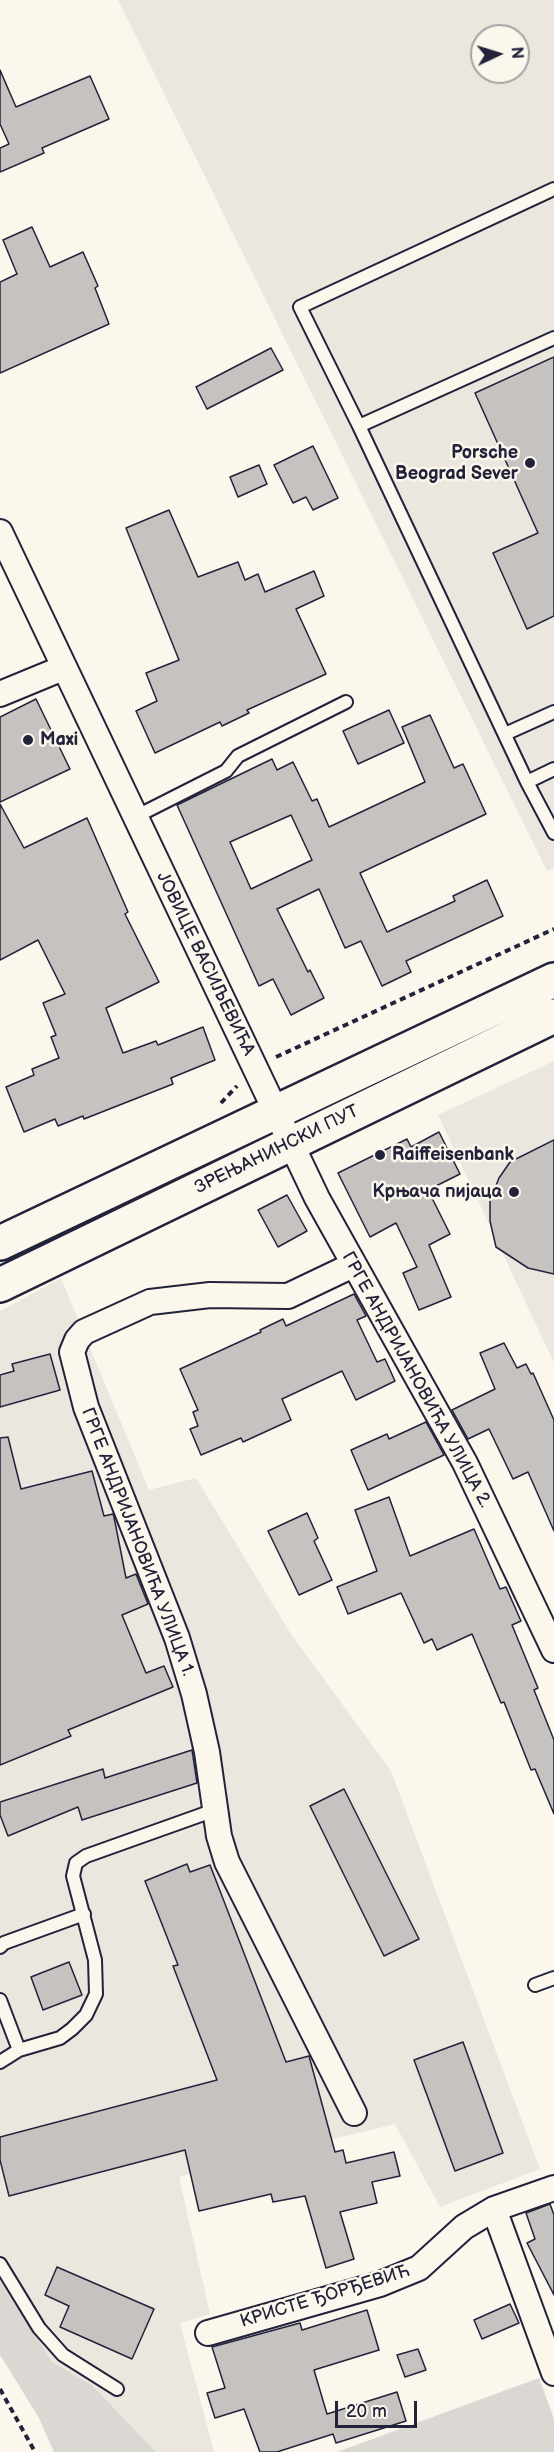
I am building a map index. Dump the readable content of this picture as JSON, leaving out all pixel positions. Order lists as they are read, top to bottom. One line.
{"streets":{"main road":["ЗРЕЊАНИНСКИ ПУТ"],"street":["ЈОВИЦЕ ВАСИЉЕВИЋА","ГРГЕ АНДРИЈАНОВИЋА УЛИЦА 2.","ГРГЕ АНДРИЈАНОВИЋА УЛИЦА 1.","КРИСТЕ ЂОРЂЕВИЋ"]},"crossings":[["ЈОВИЦЕ ВАСИЉЕВИЋА","ЗРЕЊАНИНСКИ ПУТ"],["ЈОВИЦЕ ВАСИЉЕВИЋА","ГРГЕ АНДРИЈАНОВИЋА УЛИЦА 2."],["ЗРЕЊАНИНСКИ ПУТ","ГРГЕ АНДРИЈАНОВИЋА УЛИЦА 2."],["ГРГЕ АНДРИЈАНОВИЋА УЛИЦА 2.","ГРГЕ АНДРИЈАНОВИЋА УЛИЦА 1."]],"places":["Porsche Beograd Sever","Maxi","Raiffeisenbank","Крњача пијаца"],"scale_bar":"20 m","north":"right"}
